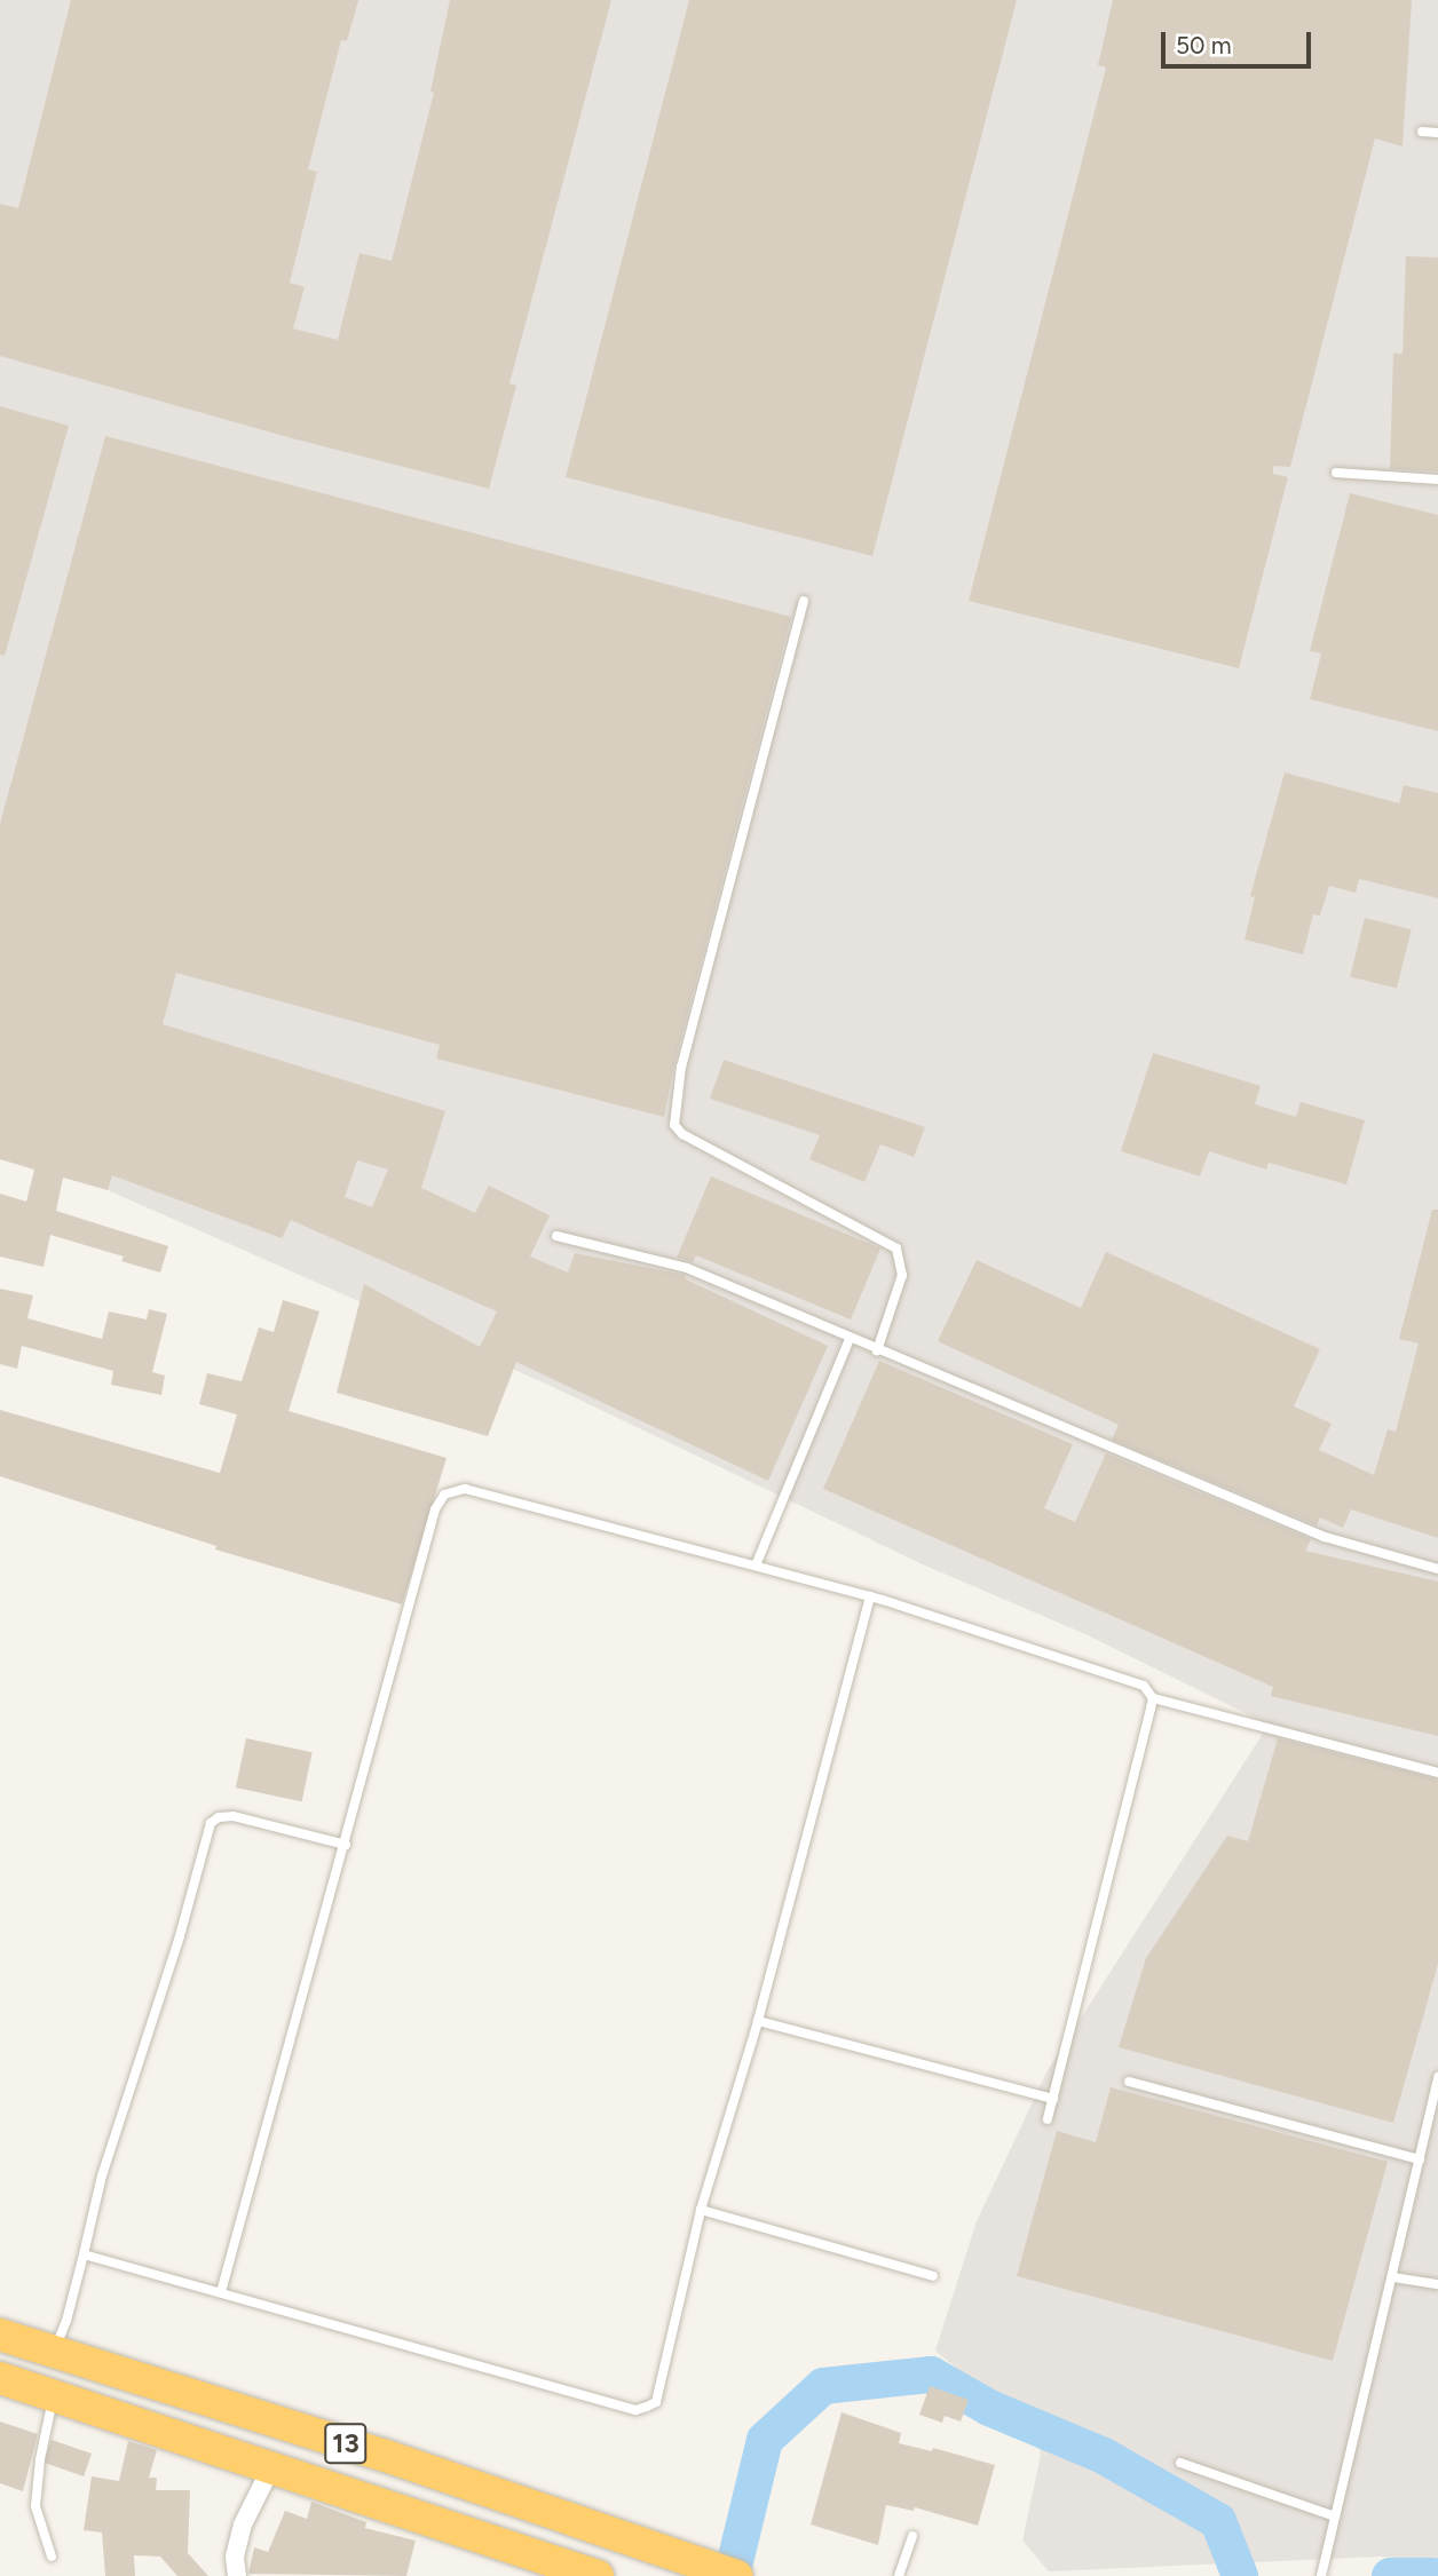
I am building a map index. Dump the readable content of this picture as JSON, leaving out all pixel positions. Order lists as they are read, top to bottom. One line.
{"streets":{"highway":["13"]},"scale_bar":"50 m"}
